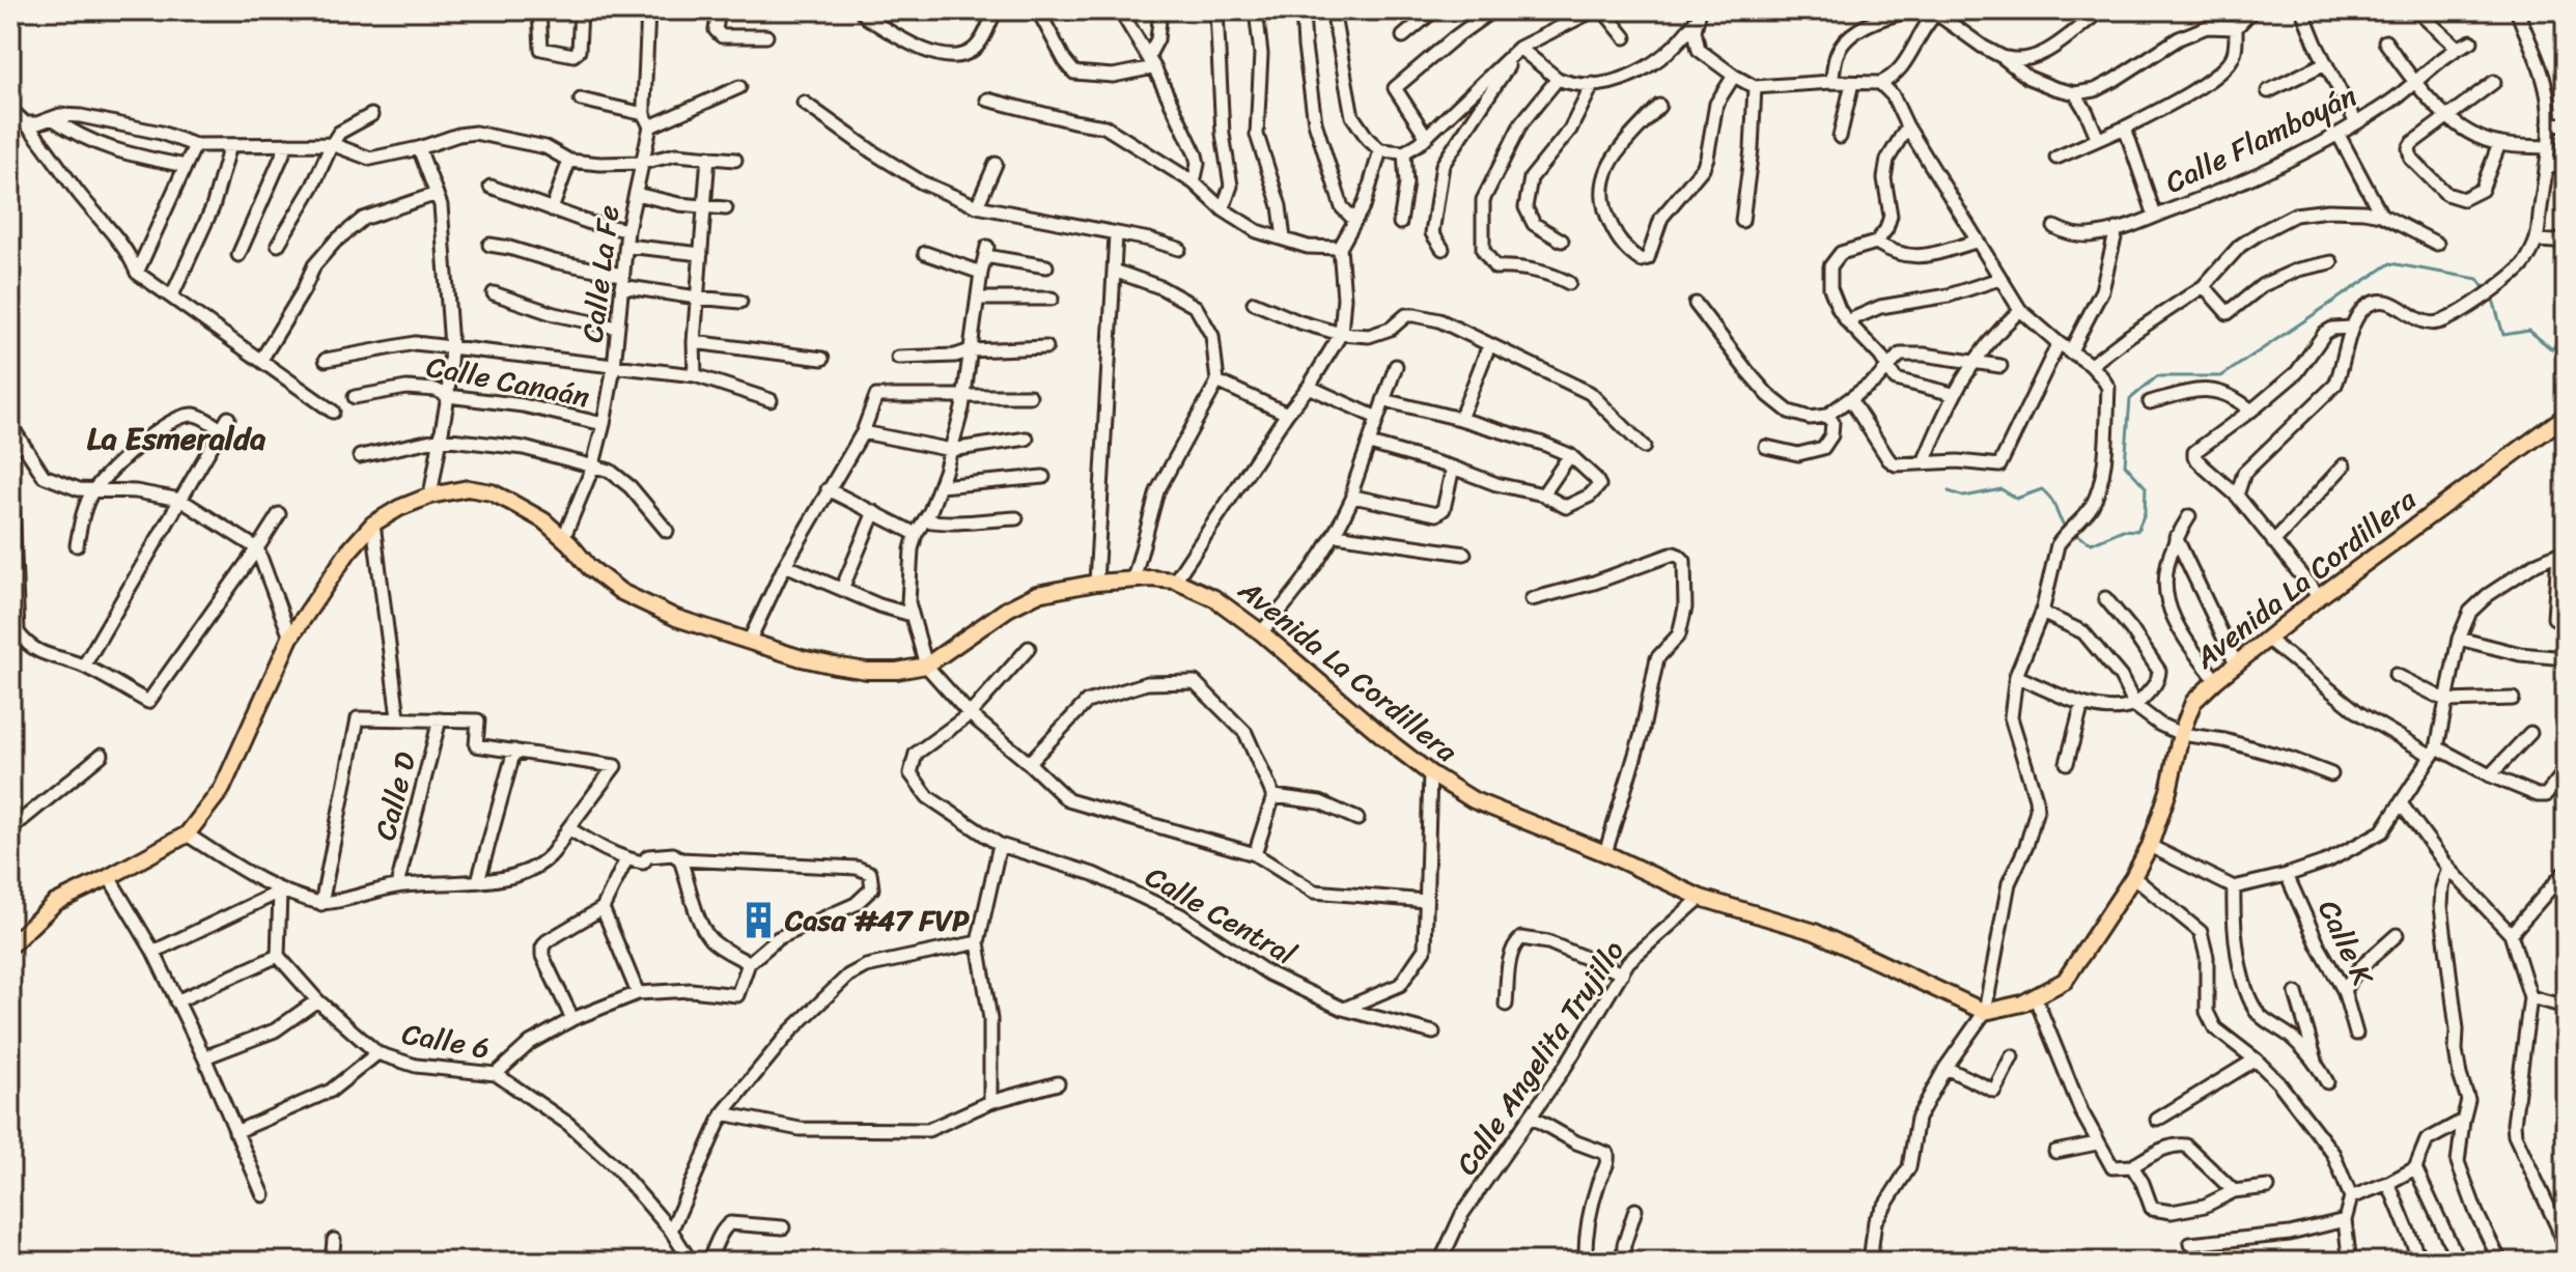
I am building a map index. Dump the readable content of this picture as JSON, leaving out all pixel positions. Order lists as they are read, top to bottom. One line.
{"streets":{"main road":["Avenida La Cordillera"],"street":["Calle Flamboyán","Calle La Fe","Calle Canaán","Calle D","Calle Central","Calle K","Calle 6","Calle Angelita Trujillo"]},"crossings":[["Calle La Fe","Calle Canaán"],["Calle La Fe","Avenida La Cordillera"],["Avenida La Cordillera","Calle Angelita Trujillo"]],"districts":["La Esmeralda"],"places":{"building":["Casa #47 FVP"]}}
